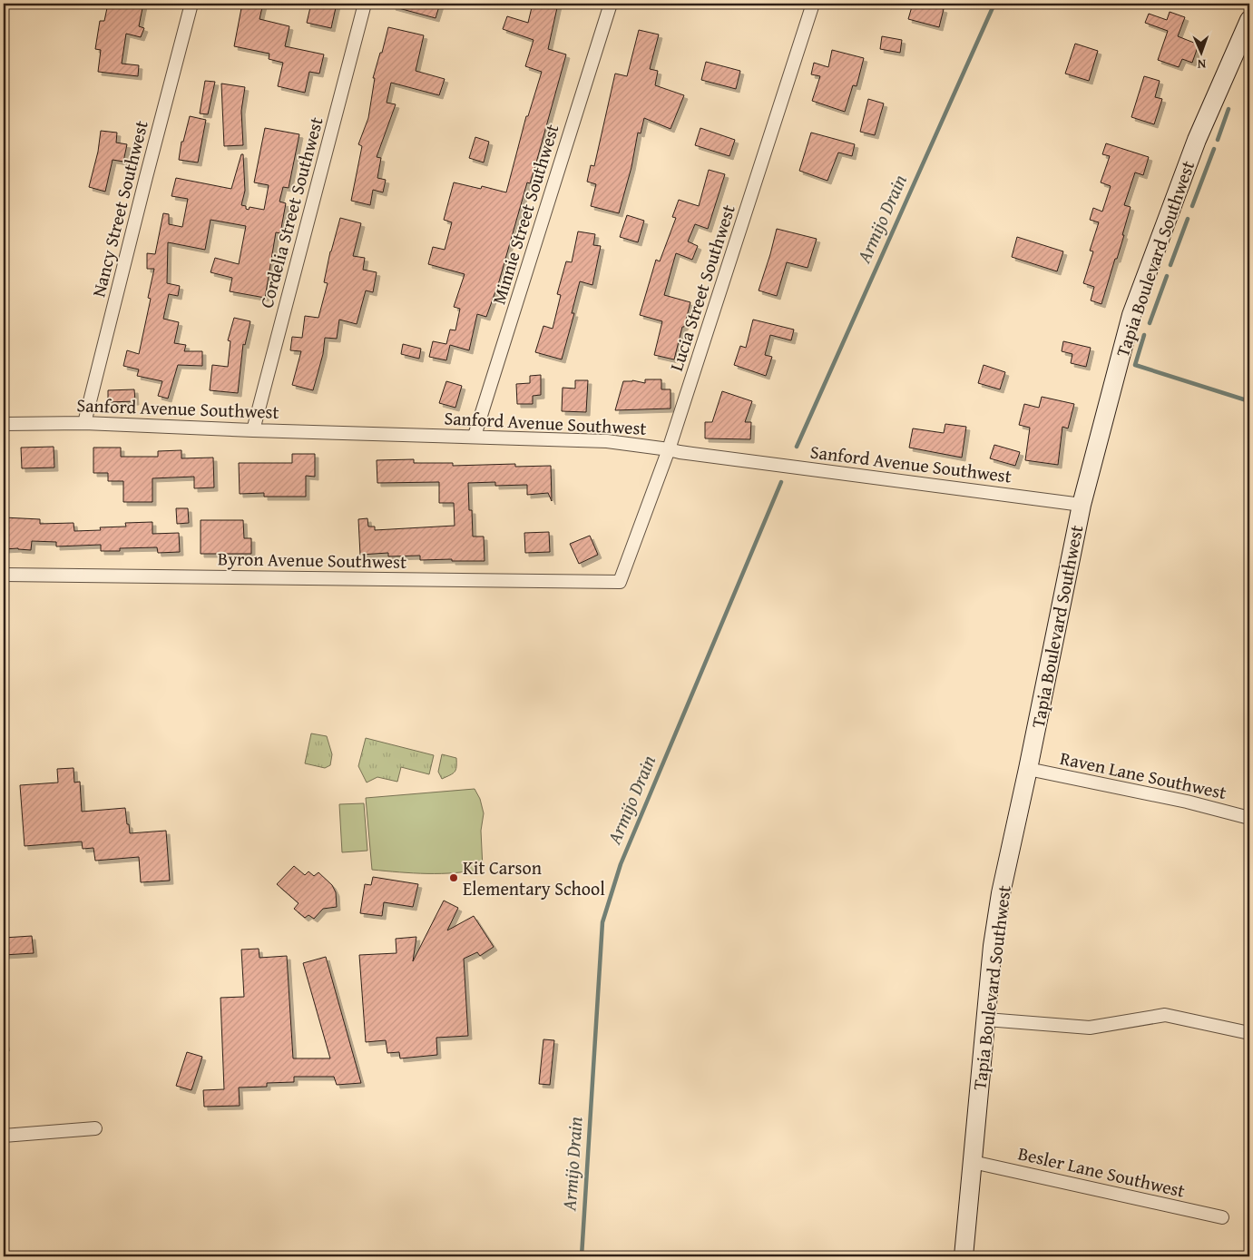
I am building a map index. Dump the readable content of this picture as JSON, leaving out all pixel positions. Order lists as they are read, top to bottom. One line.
{"streets":{"street":["Nancy Street Southwest","Cordelia Street Southwest","Minnie Street Southwest","Tapia Boulevard Southwest","Lucia Street Southwest","Sanford Avenue Southwest","Byron Avenue Southwest","Raven Lane Southwest","Besler Lane Southwest"]},"crossings":[["Nancy Street Southwest","Sanford Avenue Southwest"],["Cordelia Street Southwest","Sanford Avenue Southwest"],["Minnie Street Southwest","Sanford Avenue Southwest"],["Tapia Boulevard Southwest","Sanford Avenue Southwest"],["Tapia Boulevard Southwest","Raven Lane Southwest"],["Tapia Boulevard Southwest","Besler Lane Southwest"],["Lucia Street Southwest","Sanford Avenue Southwest"],["Lucia Street Southwest","Byron Avenue Southwest"]],"water":["Armijo Drain"],"places":["Kit Carson Elementary School"],"north":"bottom"}
